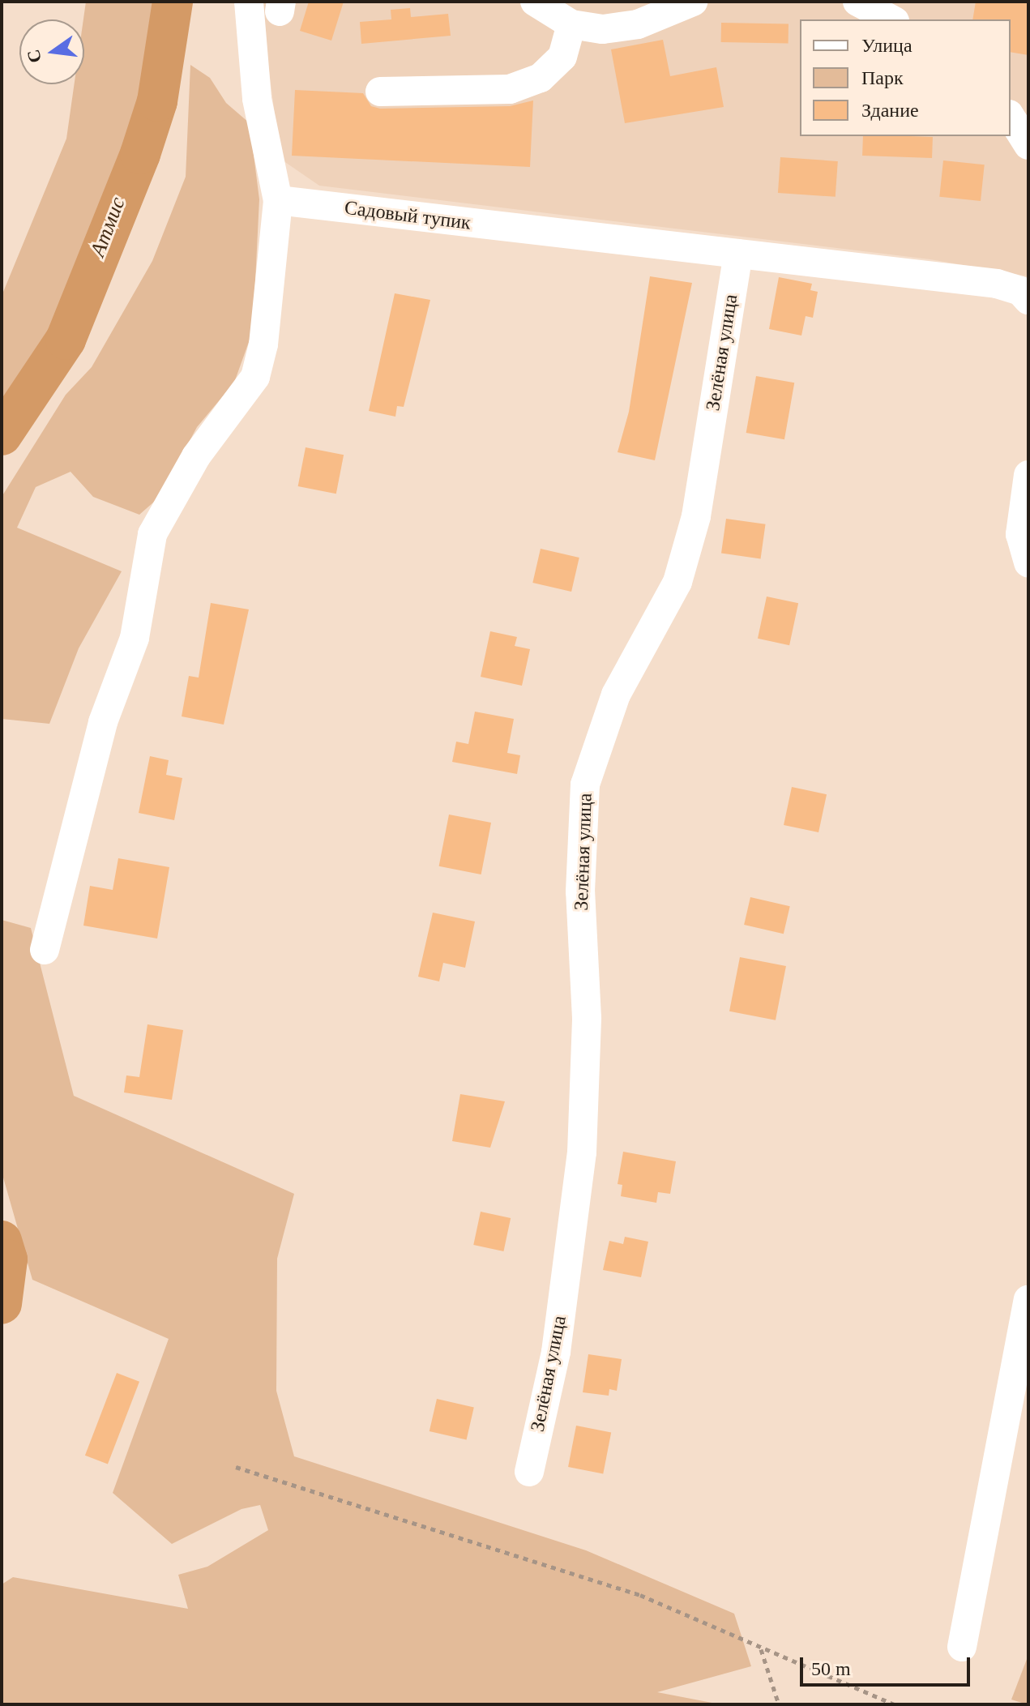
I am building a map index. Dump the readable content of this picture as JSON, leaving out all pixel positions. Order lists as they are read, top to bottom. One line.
{"streets":{"street":["Садовый тупик","Зелёная улица"]},"crossings":[["Садовый тупик","Зелёная улица"]],"water":["Атмис"],"legend":["Улица","Парк","Здание"],"scale_bar":"50 m","north":"left"}
